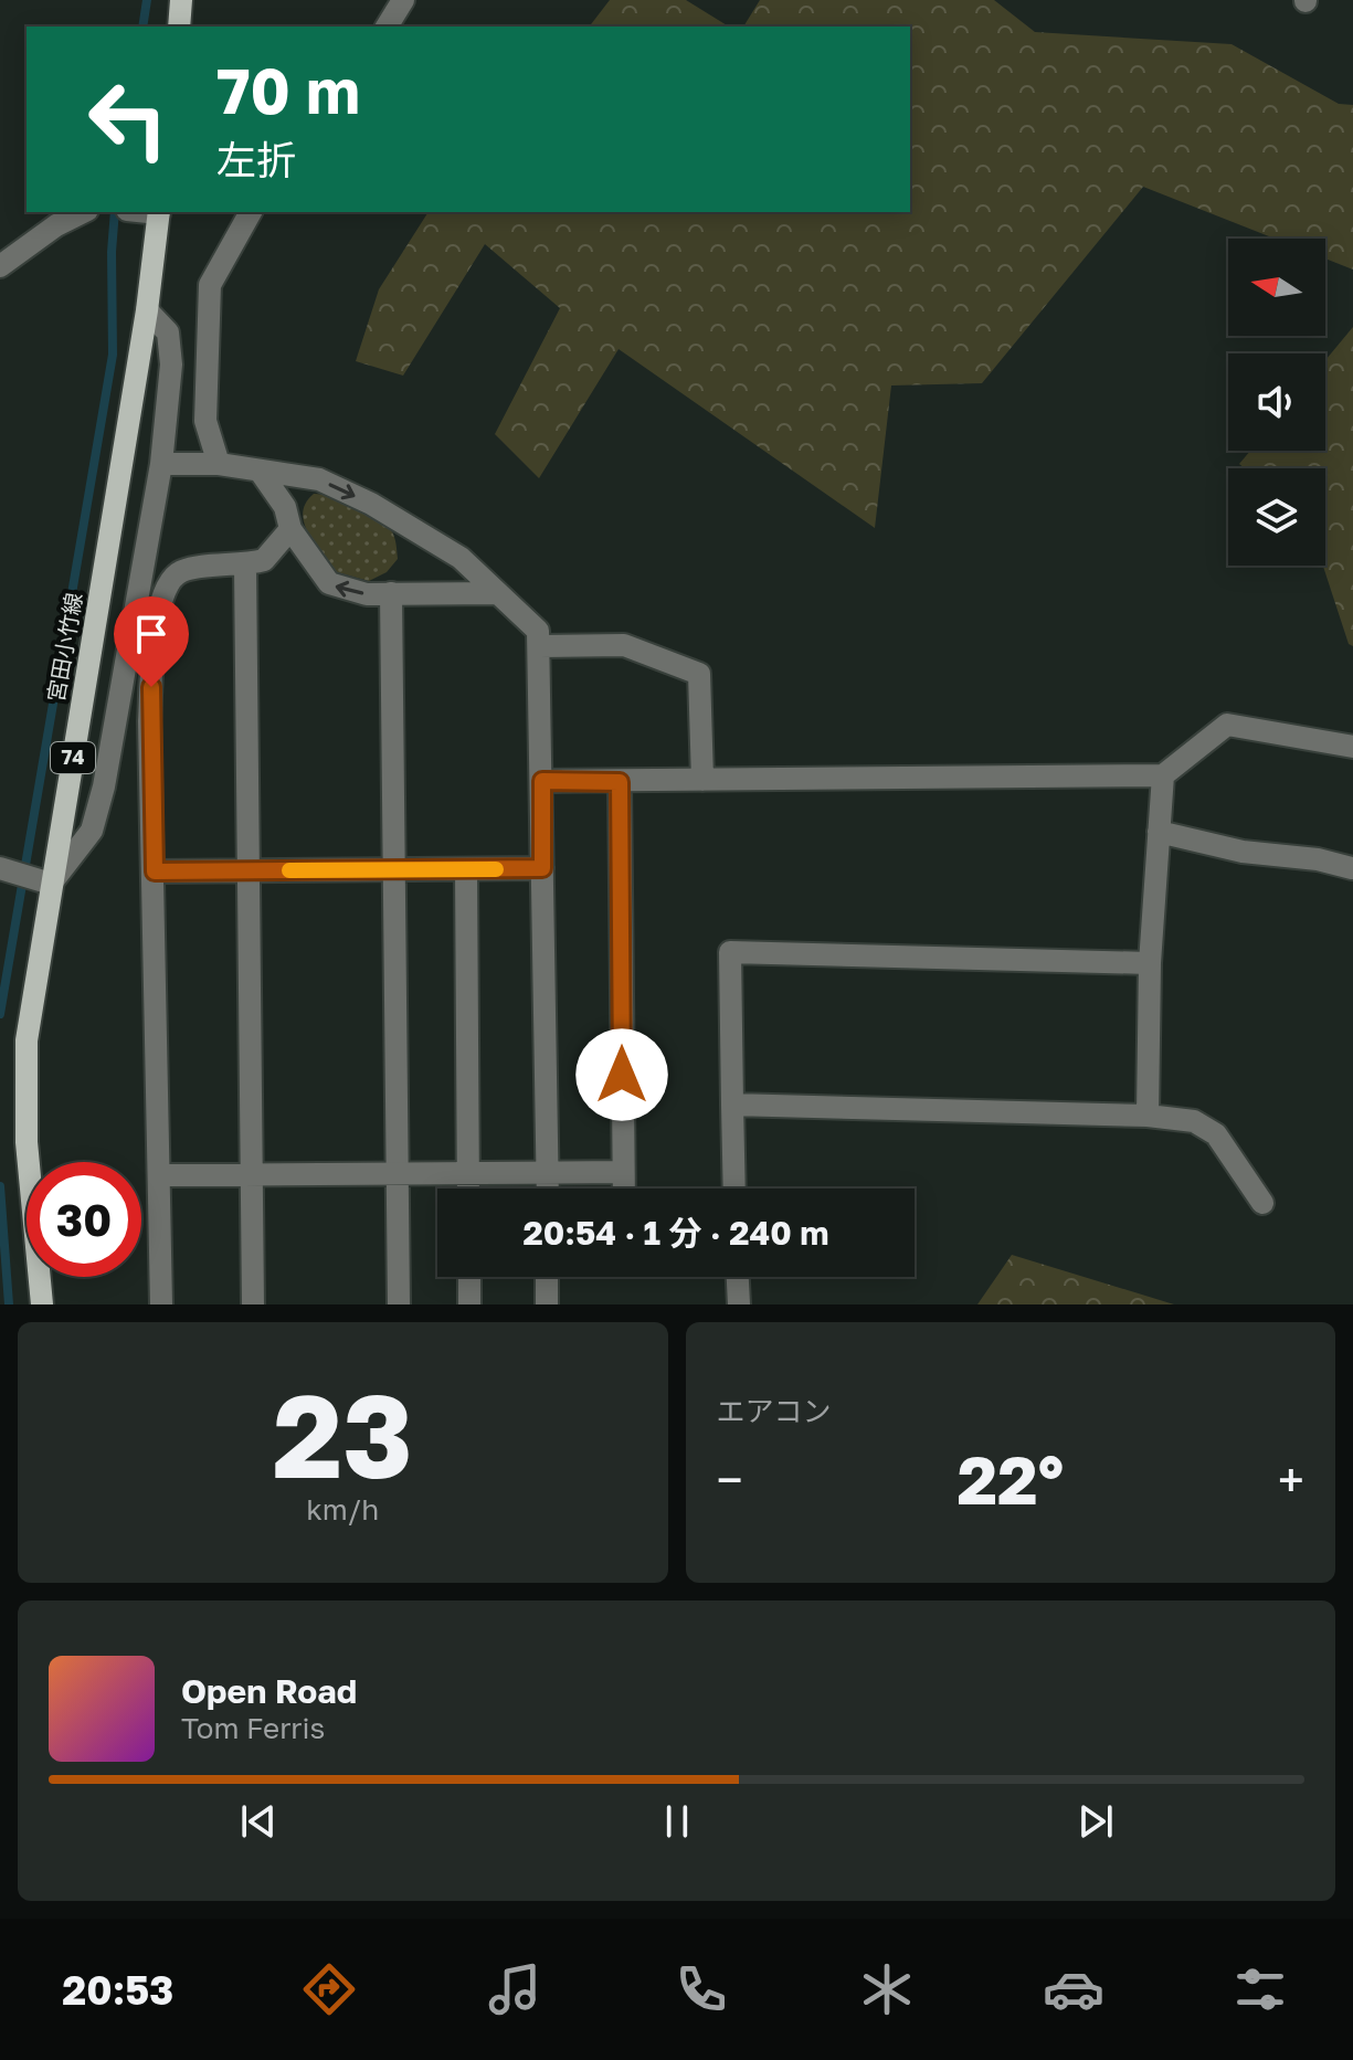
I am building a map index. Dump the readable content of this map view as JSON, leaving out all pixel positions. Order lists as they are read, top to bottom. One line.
{"streets":{"main road":["宮田小竹線","74"]},"north":"left","page":{"turn":["70 m","左折"],"limit":"30","trip":"20:54 · 1 分 · 240 m","tile":[["23","km/h"],"エアコン"],"heat":["−","22°","+"],"song":["Open Road","Tom Ferris"],"tabs":"20:53"}}
